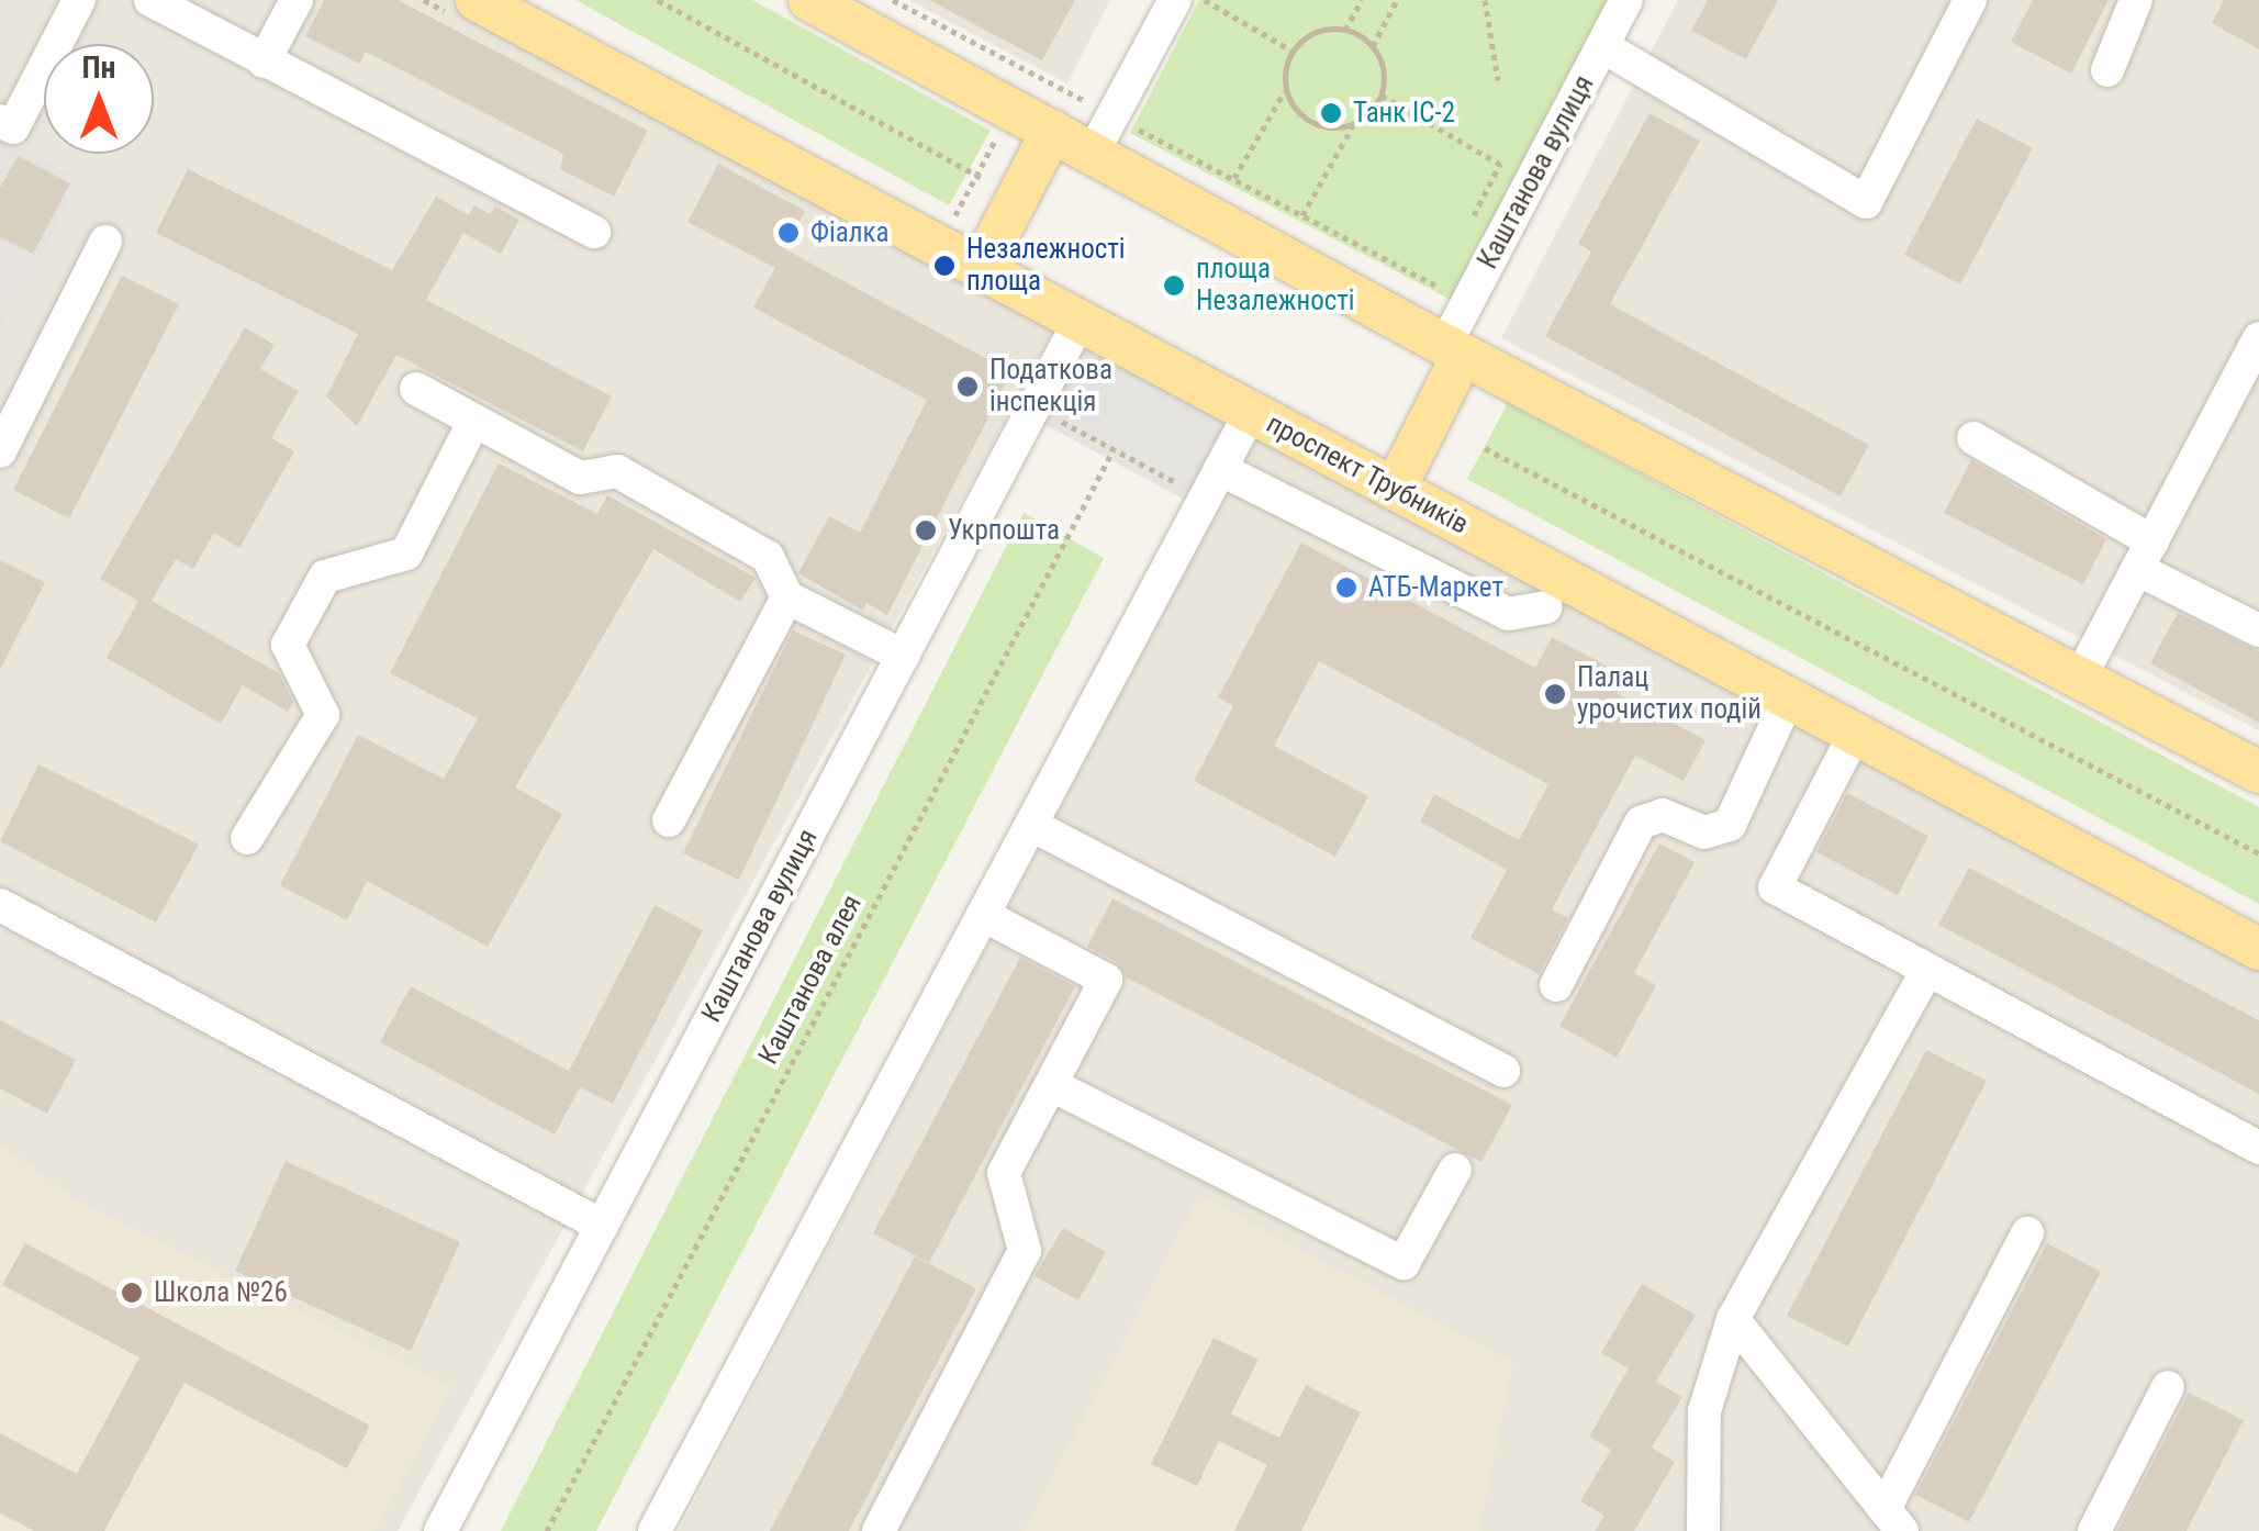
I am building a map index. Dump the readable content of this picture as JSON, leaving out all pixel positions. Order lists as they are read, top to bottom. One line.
{"streets":{"main road":["проспект Трубників"],"street":["Каштанова вулиця"],"path":["Каштанова алея"]},"crossings":[["Каштанова вулиця","проспект Трубників"]],"places":["Танк ІС-2","Фіалка","Незалежності площа","площа Незалежності","Податкова інспекція","Укрпошта","АТБ-Маркет","Палац урочистих подій","Школа №26"],"north":"top"}
